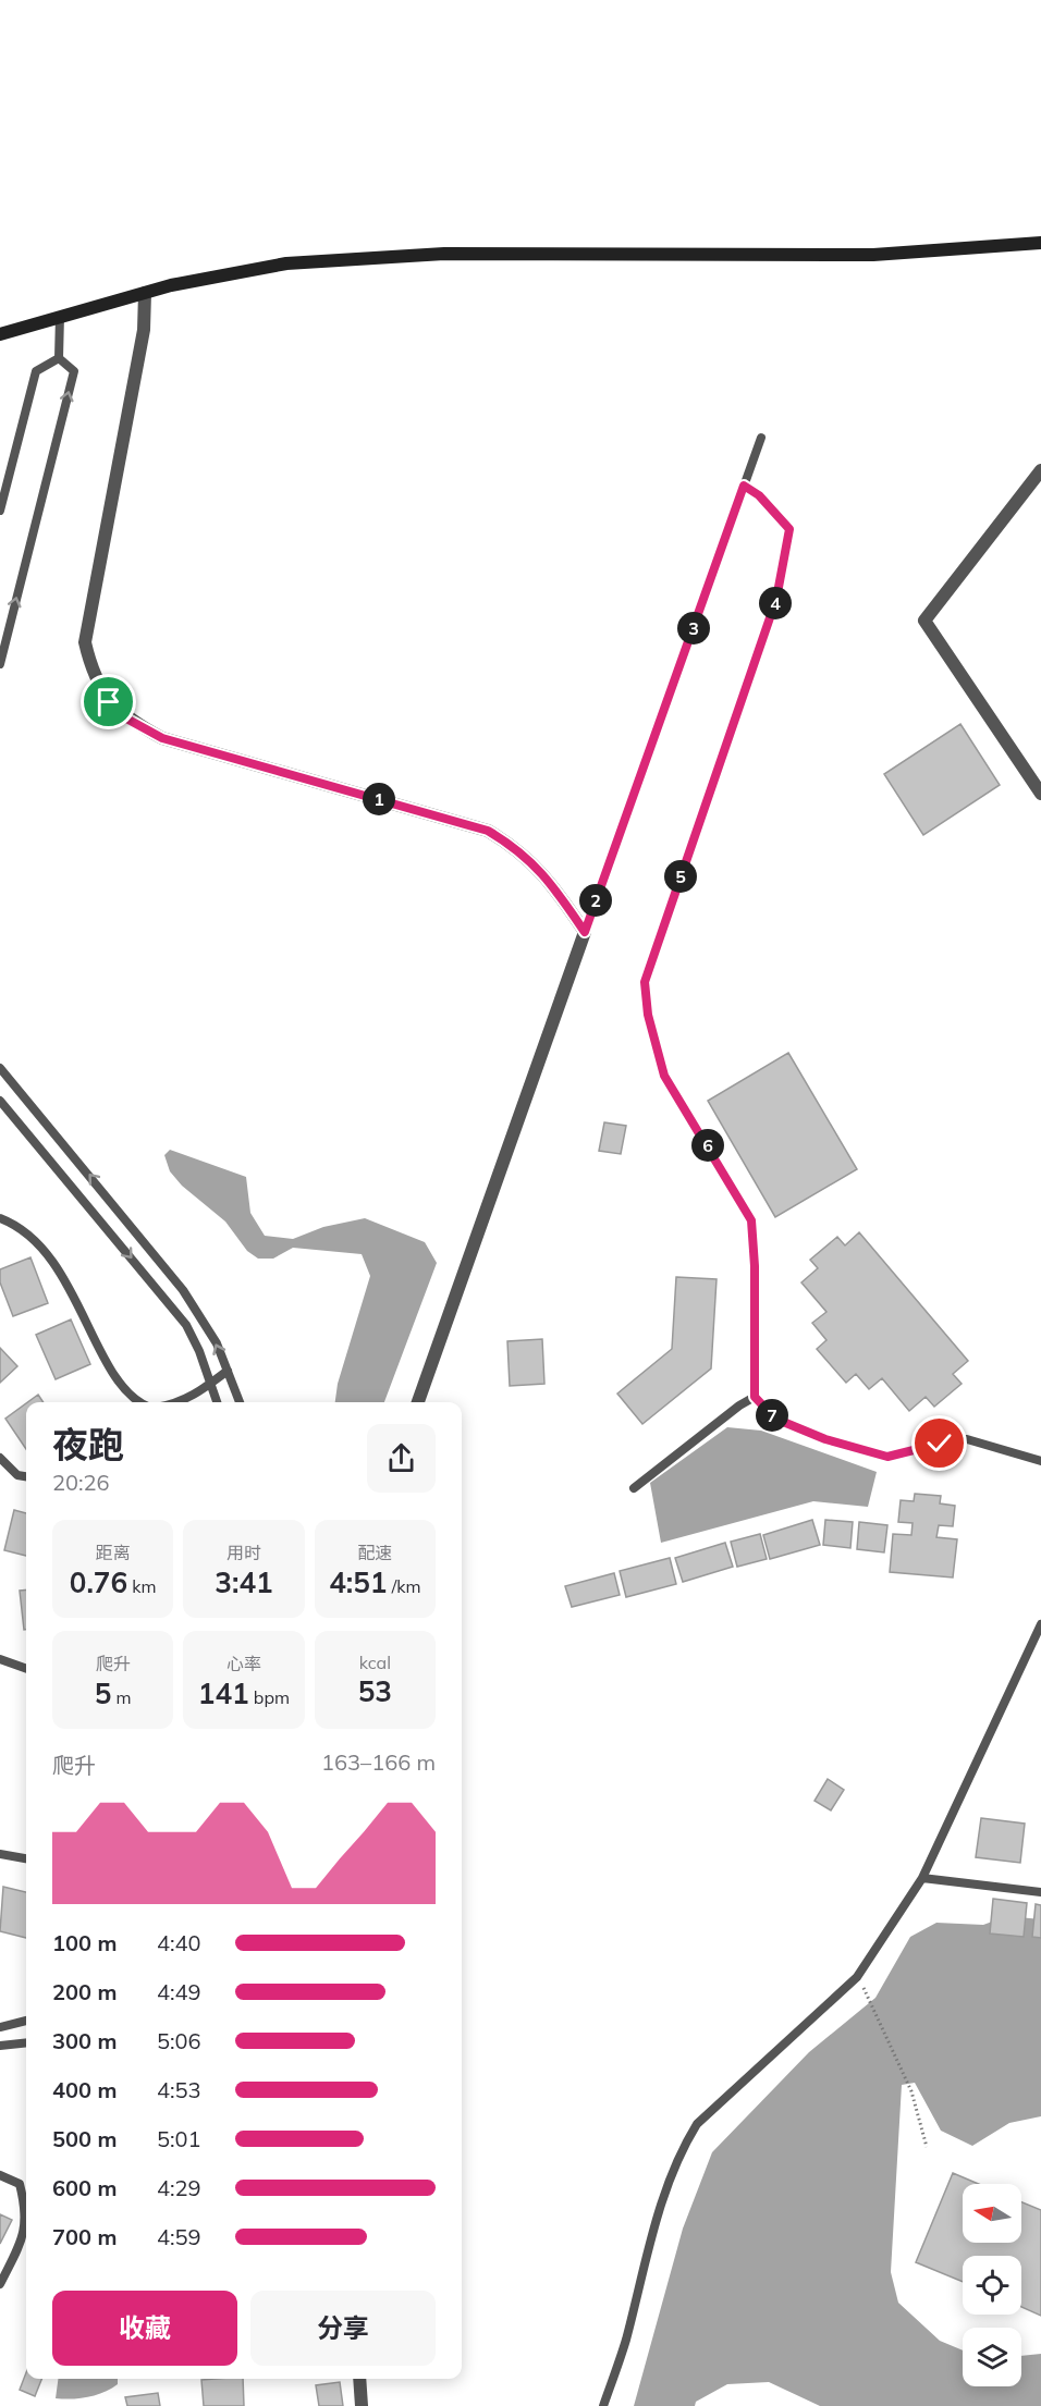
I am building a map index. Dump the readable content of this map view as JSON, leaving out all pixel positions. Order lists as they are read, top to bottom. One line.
{"north":"left","page":{"pins":["4","3","1","5","2","6","7"],"heading":["夜跑","20:26"],"stats":[["距离","0.76 km"],["用时","3:41"],["配速","4:51 /km"],["爬升","5 m"],["心率","141 bpm"],["kcal","53"]],"chart":["爬升","163–166 m"],"list":[{"name":"100 m","note":"4:40"},{"name":"200 m","note":"4:49"},{"name":"300 m","note":"5:06"},{"name":"400 m","note":"4:53"},{"name":"500 m","note":"5:01"},{"name":"600 m","note":"4:29"},{"name":"700 m","note":"4:59"}],"buttons":["收藏","分享"]}}
